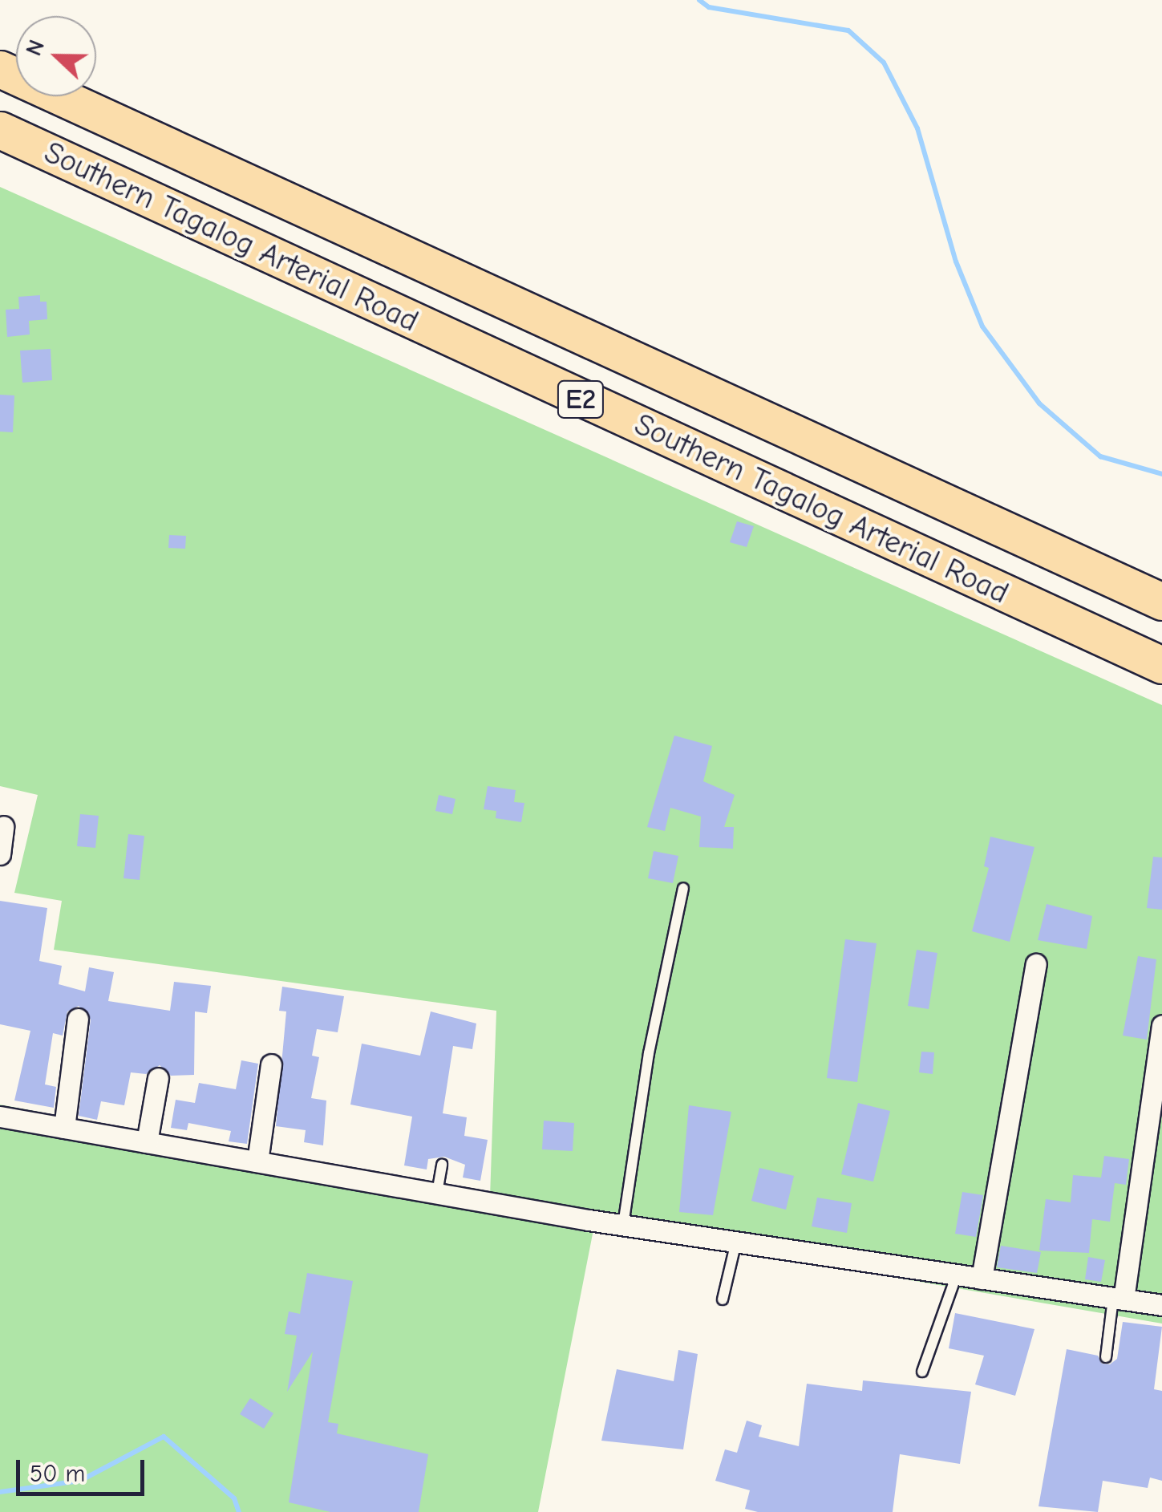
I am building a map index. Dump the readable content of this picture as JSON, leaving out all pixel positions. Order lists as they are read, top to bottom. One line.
{"streets":{"highway":["Southern Tagalog Arterial Road","E2"]},"scale_bar":"50 m","north":"left"}
